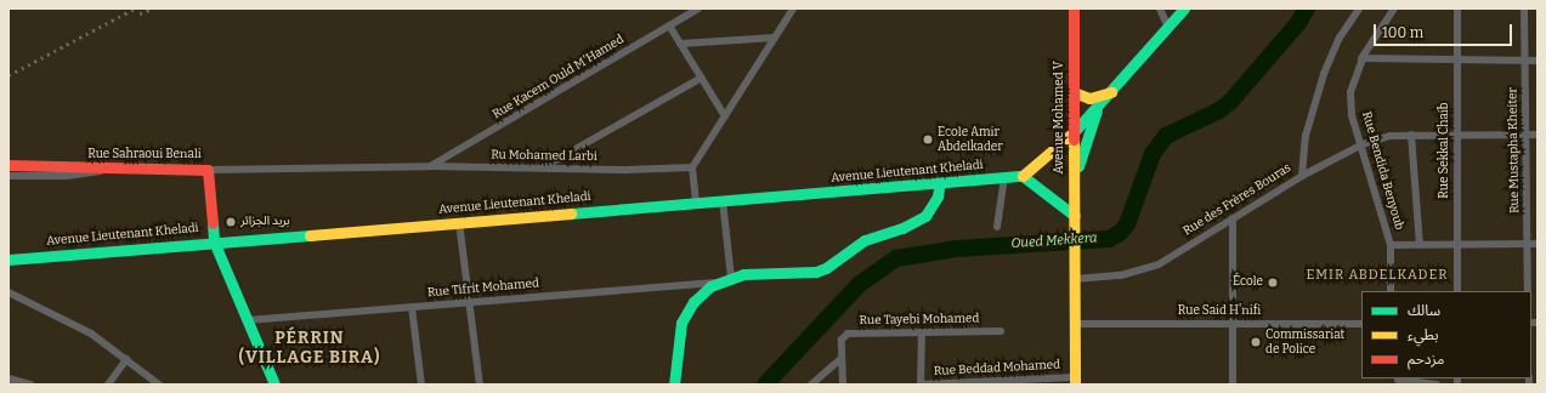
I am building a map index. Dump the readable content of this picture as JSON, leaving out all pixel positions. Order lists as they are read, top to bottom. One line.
{"streets":{"main road":["Avenue Mohamed V","Rue Sahraoui Benali","Avenue Lieutenant Kheladi"],"street":["Rue Kacem Ould M'Hamed","Rue Sekkal Chaib","Rue Mustapha Kheiter","Ru Mohamed Larbi","Rue Bendida Benyoub","Rue des Frères Bouras","Rue Tifrit Mohamed","Rue Said H'nifi","Rue Tayebi Mohamed","Rue Beddad Mohamed"]},"crossings":[["Rue Kacem Ould M'Hamed","Ru Mohamed Larbi"],["Avenue Mohamed V","Rue des Frères Bouras"],["Rue Sahraoui Benali","Ru Mohamed Larbi"],["Rue Sahraoui Benali","Avenue Lieutenant Kheladi"],["Rue Sahraoui Benali","Rue Tifrit Mohamed"]],"districts":["EMIR ABDELKADER","PÉRRIN (VILLAGE BIRA)"],"water":["Oued Mekkera"],"places":["Ecole Amir Abdelkader","بريد الجزائر","École","Commissariat de Police"],"legend":["سالك","بطيء","مزدحم"],"scale_bar":"100 m"}
